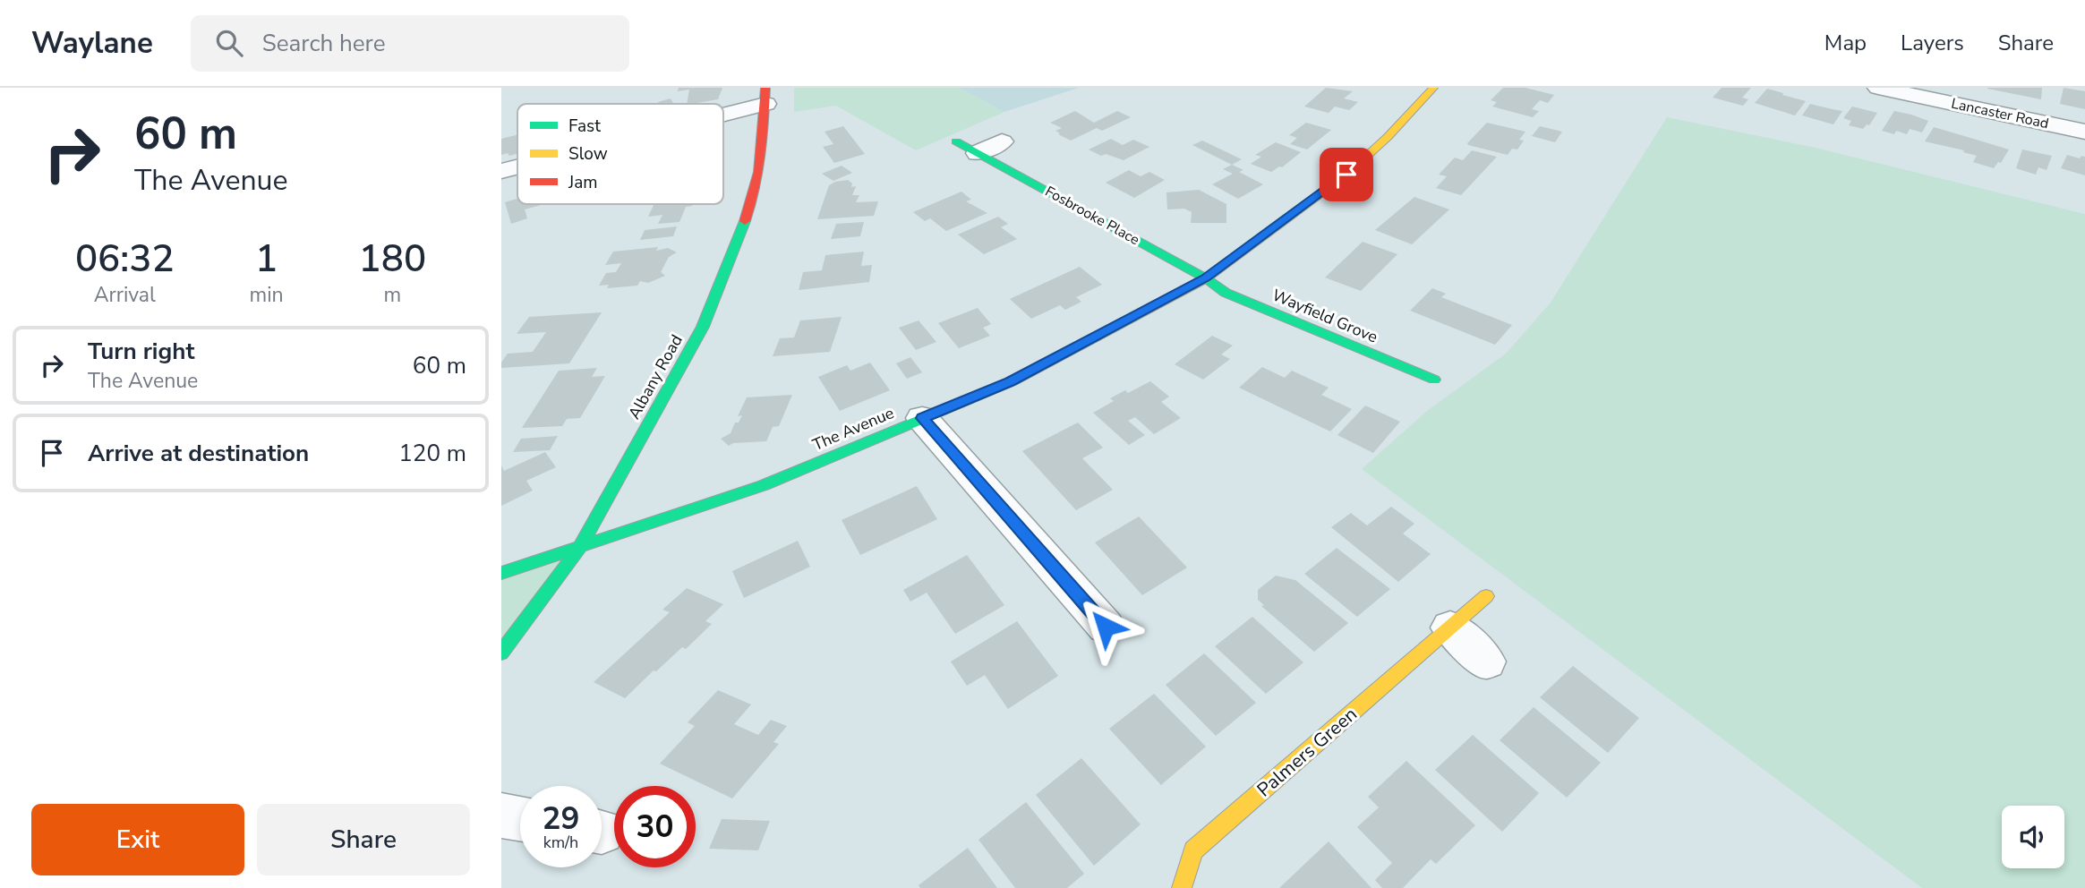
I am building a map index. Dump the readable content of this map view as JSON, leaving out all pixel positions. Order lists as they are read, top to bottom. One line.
{"streets":{"street":["Lancaster Road","Fosbrooke Place","Wayfield Grove","Albany Road","The Avenue","Palmers Green"]},"crossings":[["Fosbrooke Place","Wayfield Grove"],["Fosbrooke Place","The Avenue"],["Wayfield Grove","The Avenue"],["Albany Road","The Avenue"]],"legend":["Fast","Slow","Jam"],"page":{"header":"Waylane","search":"Search here","nav":["Map","Layers","Share"],"turn":["60 m","The Avenue"],"eta":["06:32","Arrival","1","min","180","m"],"list":[{"name":"Turn right","note":"The Avenue","value":"60 m"},{"name":"Arrive at destination","value":"120 m"}],"speed":"29 km/h","limit":"30","buttons":["Exit","Share"]}}
